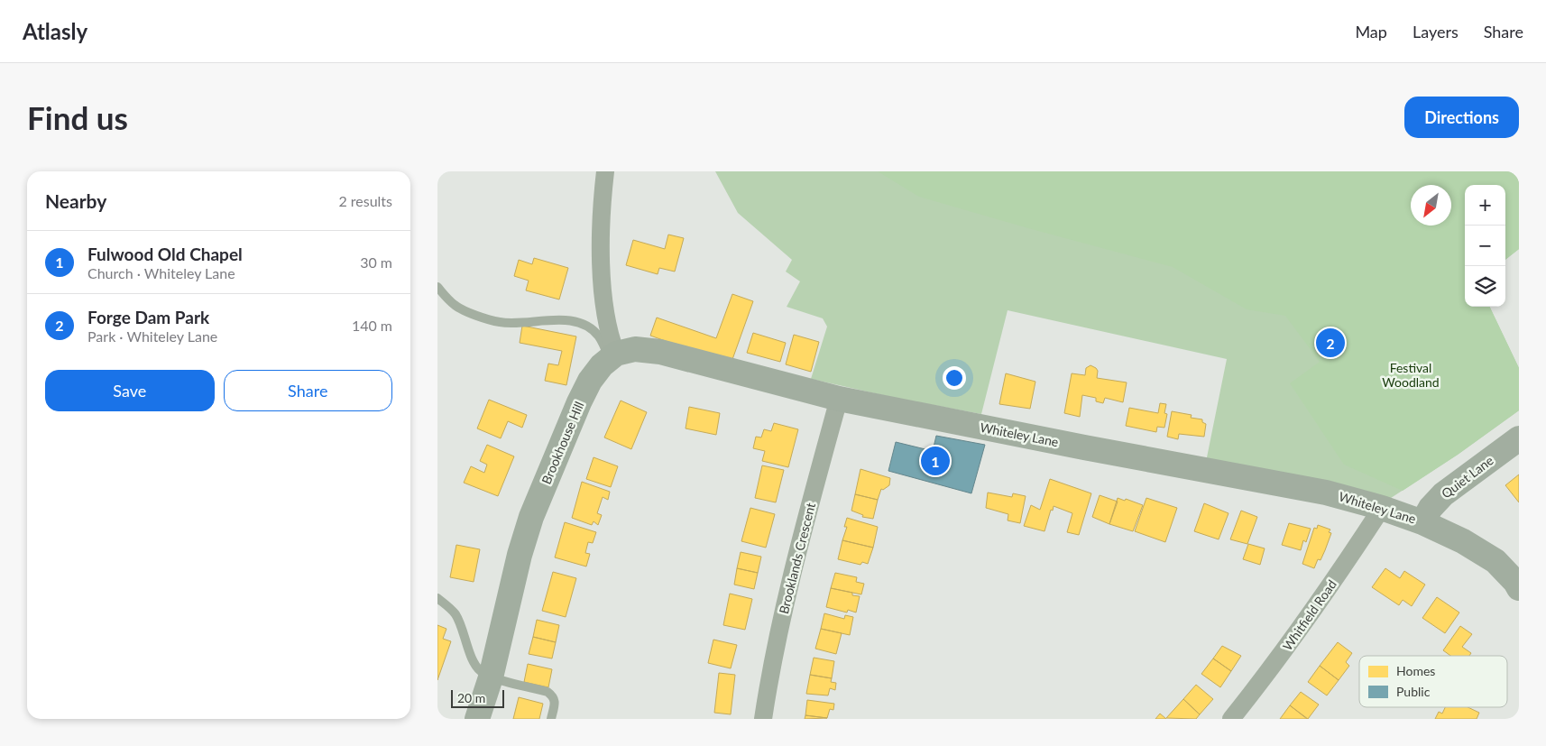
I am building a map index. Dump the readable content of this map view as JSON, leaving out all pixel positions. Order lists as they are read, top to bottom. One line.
{"streets":{"street":["Whiteley Lane","Brookhouse Hill","Quiet Lane","Brooklands Crescent","Whitfield Road"]},"crossings":[["Whiteley Lane","Brookhouse Hill"],["Whiteley Lane","Quiet Lane"],["Whiteley Lane","Brooklands Crescent"],["Whiteley Lane","Whitfield Road"]],"parks":["Festival Woodland"],"legend":["Homes","Public"],"scale_bar":"20 m","north":"bottom left","page":{"header":"Atlasly","nav":["Map","Layers","Share"],"buttons":["Directions",["Save","Share"]],"title":"Find us","heading":["Nearby","2 results"],"map_buttons":["+","−"],"list":[{"mark":"1","name":"Fulwood Old Chapel","note":"Church · Whiteley Lane","value":"30 m"},{"mark":"2","name":"Forge Dam Park","note":"Park · Whiteley Lane","value":"140 m"}],"pins":["2","1"],"scale":"20 m"}}
